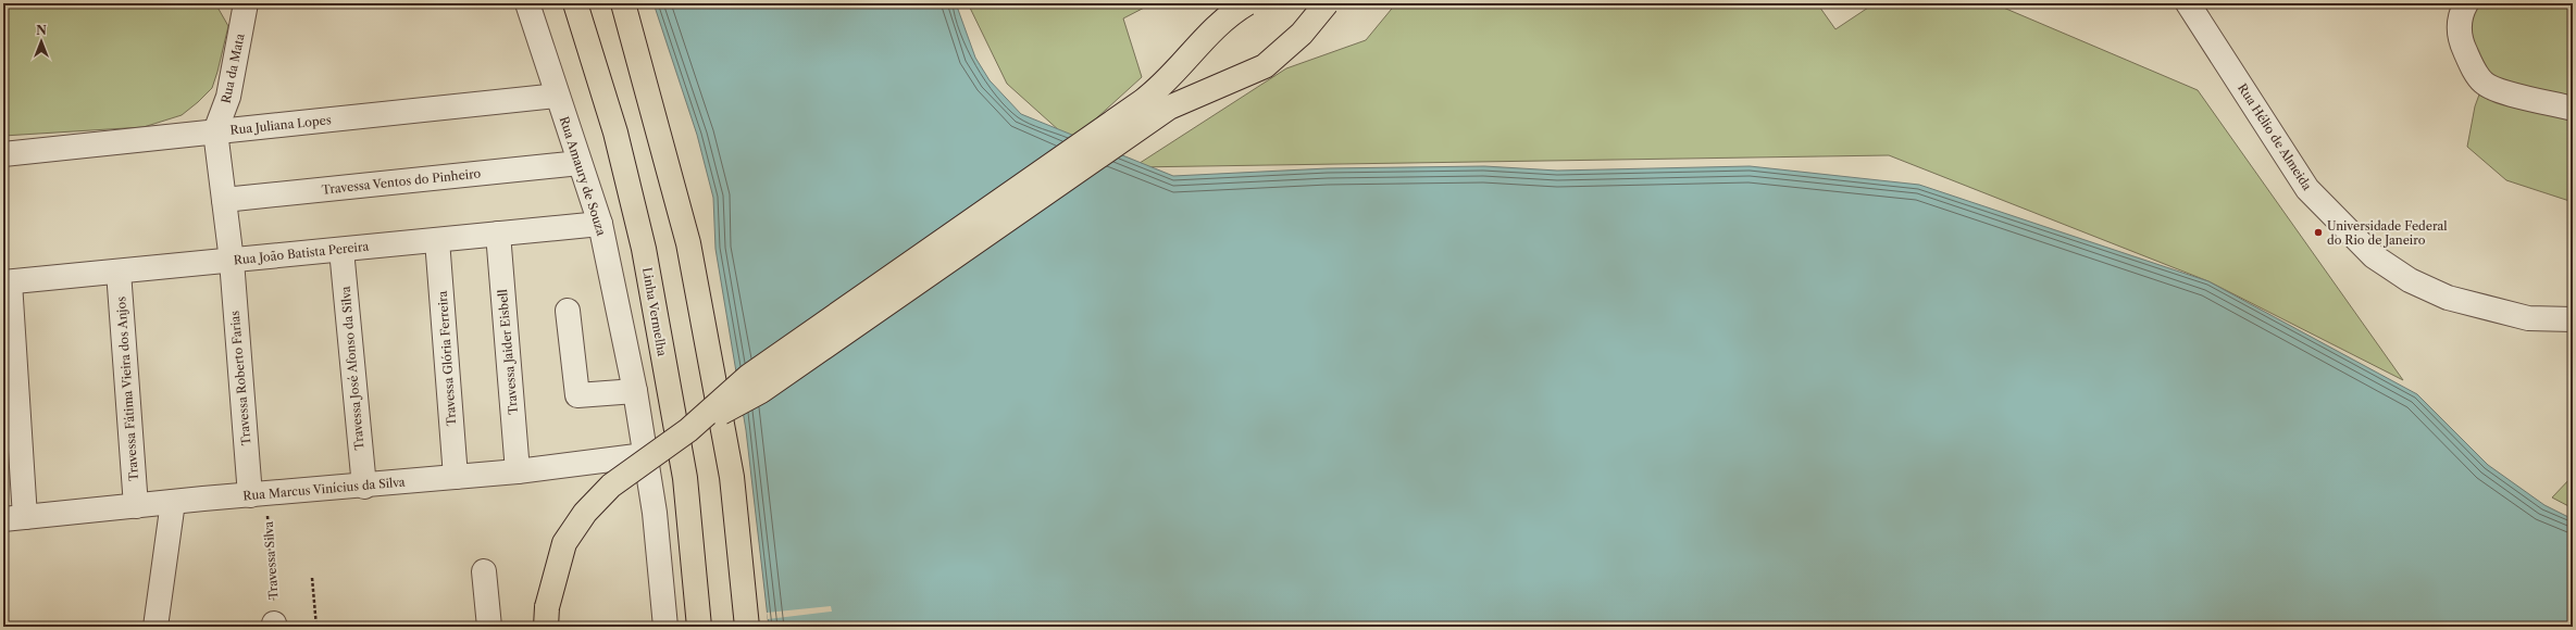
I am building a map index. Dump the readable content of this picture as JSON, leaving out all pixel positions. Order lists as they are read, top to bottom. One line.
{"streets":{"highway":["Linha Vermelha"],"street":["Rua da Mata","Rua Juliana Lopes","Rua Hélio de Almeida","Rua Amaury de Souza","Travessa Ventos do Pinheiro","Rua João Batista Pereira","Travessa Jaider Eisbell","Travessa Glória Ferreira","Travessa José Afonso da Silva","Travessa Roberto Farias","Travessa Fátima Vieira dos Anjos","Rua Marcus Vinícius da Silva"],"path":["Travessa Silva"]},"crossings":[["Rua da Mata","Rua Juliana Lopes"],["Rua da Mata","Travessa Roberto Farias"],["Rua Juliana Lopes","Rua Amaury de Souza"],["Rua Juliana Lopes","Travessa Roberto Farias"],["Rua Amaury de Souza","Travessa Ventos do Pinheiro"],["Rua Amaury de Souza","Rua João Batista Pereira"],["Rua Amaury de Souza","Rua Marcus Vinícius da Silva"],["Travessa Ventos do Pinheiro","Travessa Roberto Farias"],["Rua João Batista Pereira","Travessa Jaider Eisbell"],["Rua João Batista Pereira","Travessa Glória Ferreira"],["Rua João Batista Pereira","Travessa José Afonso da Silva"],["Rua João Batista Pereira","Travessa Roberto Farias"],["Rua João Batista Pereira","Travessa Fátima Vieira dos Anjos"],["Travessa Jaider Eisbell","Rua Marcus Vinícius da Silva"],["Travessa Glória Ferreira","Rua Marcus Vinícius da Silva"],["Travessa José Afonso da Silva","Rua Marcus Vinícius da Silva"],["Travessa Roberto Farias","Rua Marcus Vinícius da Silva"],["Travessa Roberto Farias","Travessa Silva"],["Travessa Fátima Vieira dos Anjos","Rua Marcus Vinícius da Silva"],["Rua Marcus Vinícius da Silva","Travessa Silva"]],"places":["Universidade Federal do Rio de Janeiro"],"north":"top"}
